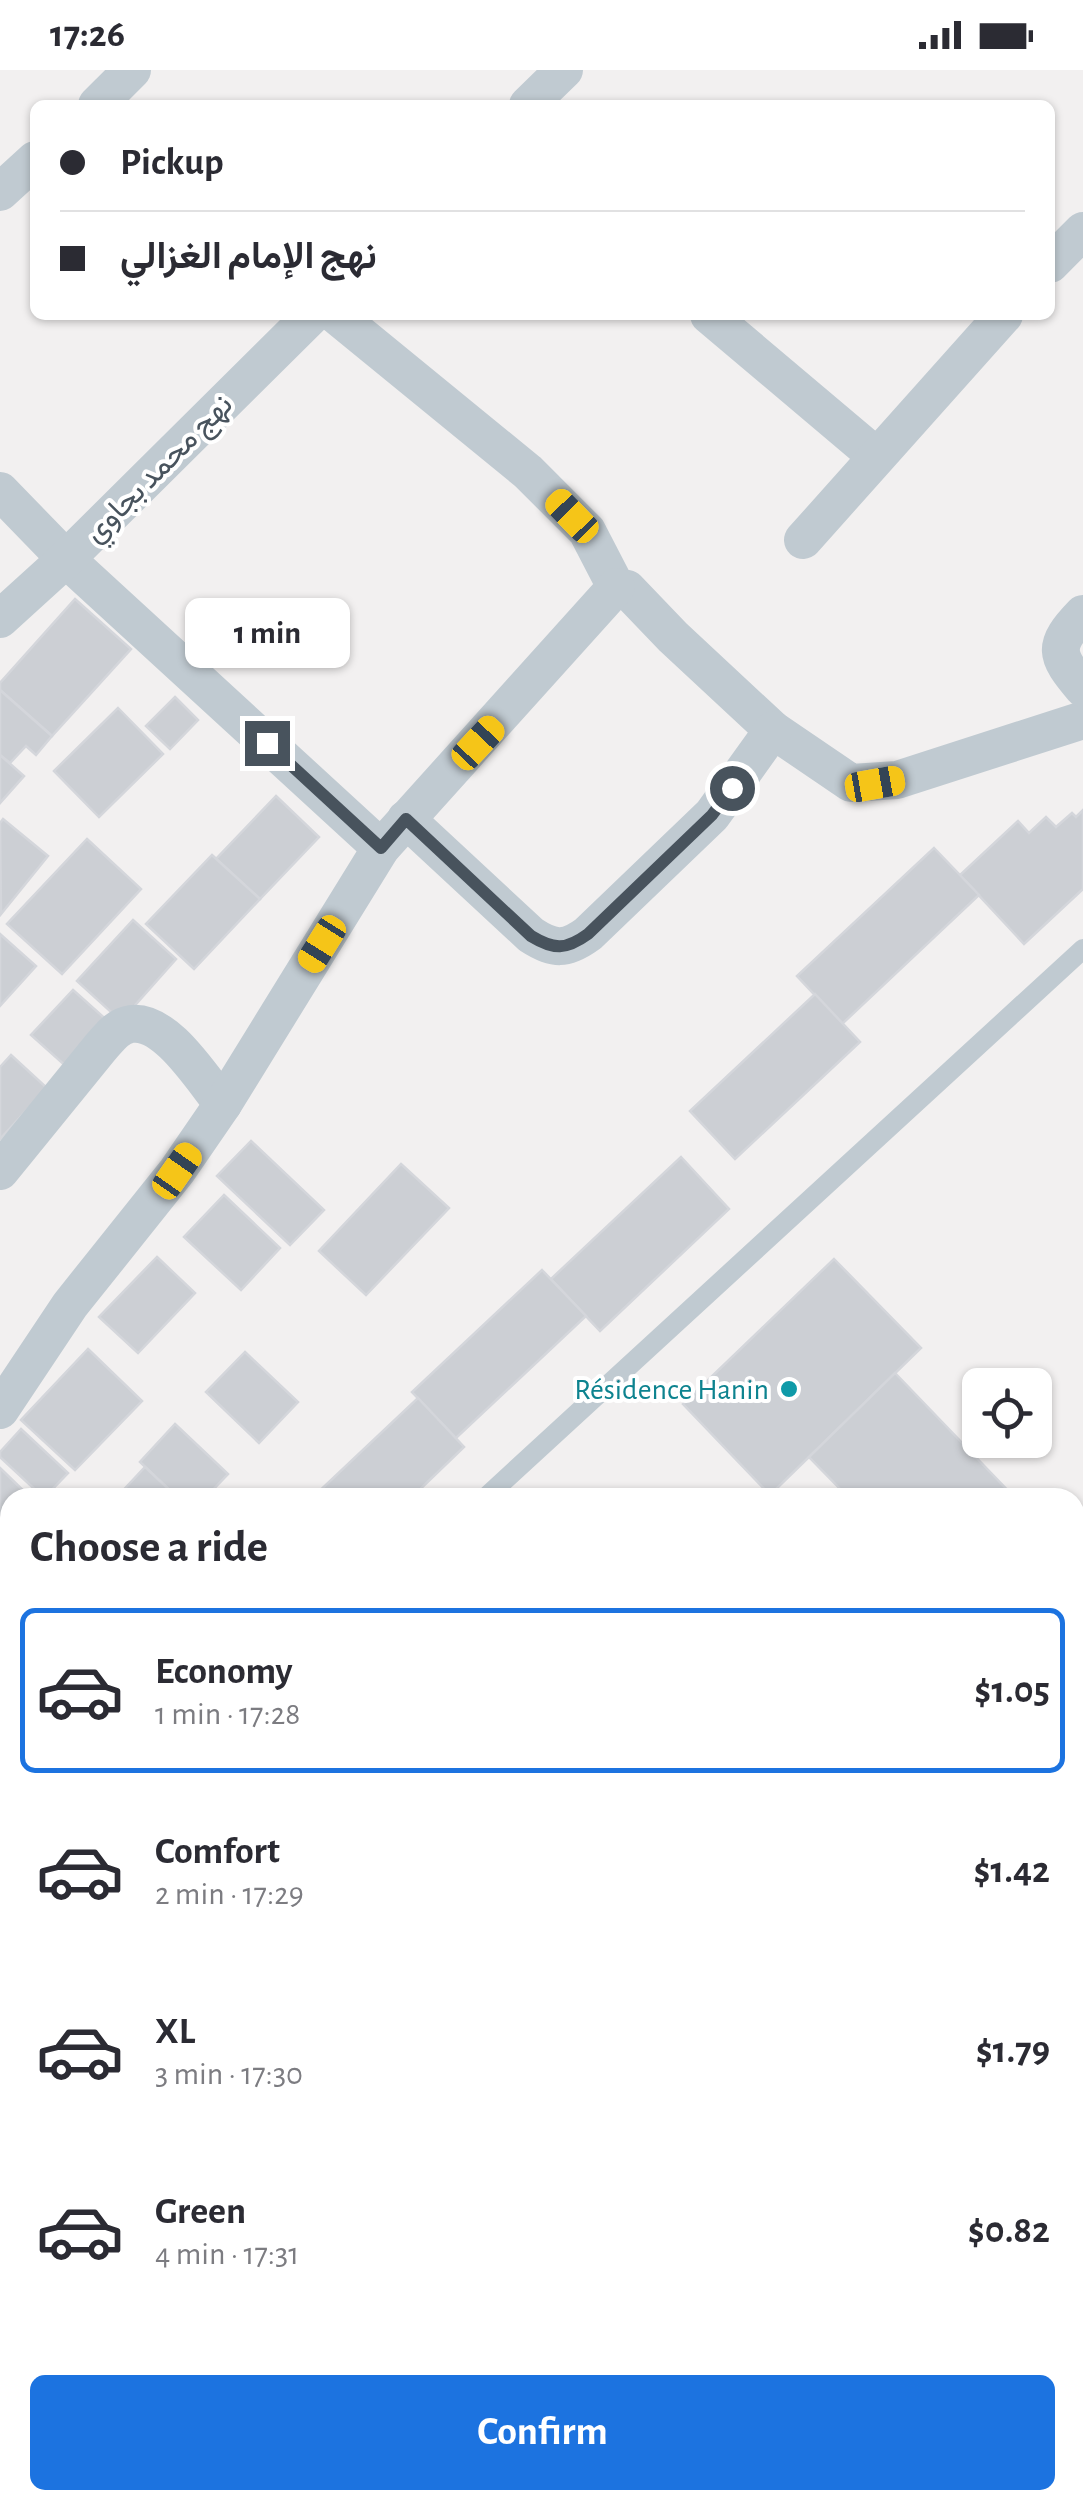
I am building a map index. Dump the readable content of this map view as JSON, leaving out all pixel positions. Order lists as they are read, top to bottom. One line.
{"streets":{"street":["نهج محمد بجاوي"]},"places":["Résidence Hanin"],"page":{"status":"17:26","banner":["Pickup","نهج الإمام الغزالي"],"bubble":"1 min","heading":"Choose a ride","list":[{"name":"Economy","note":"1 min · 17:28","value":"$1.05"},{"name":"Comfort","note":"2 min · 17:29","value":"$1.42"},{"name":"XL","note":"3 min · 17:30","value":"$1.79"},{"name":"Green","note":"4 min · 17:31","value":"$0.82"}],"buttons":"Confirm"}}
